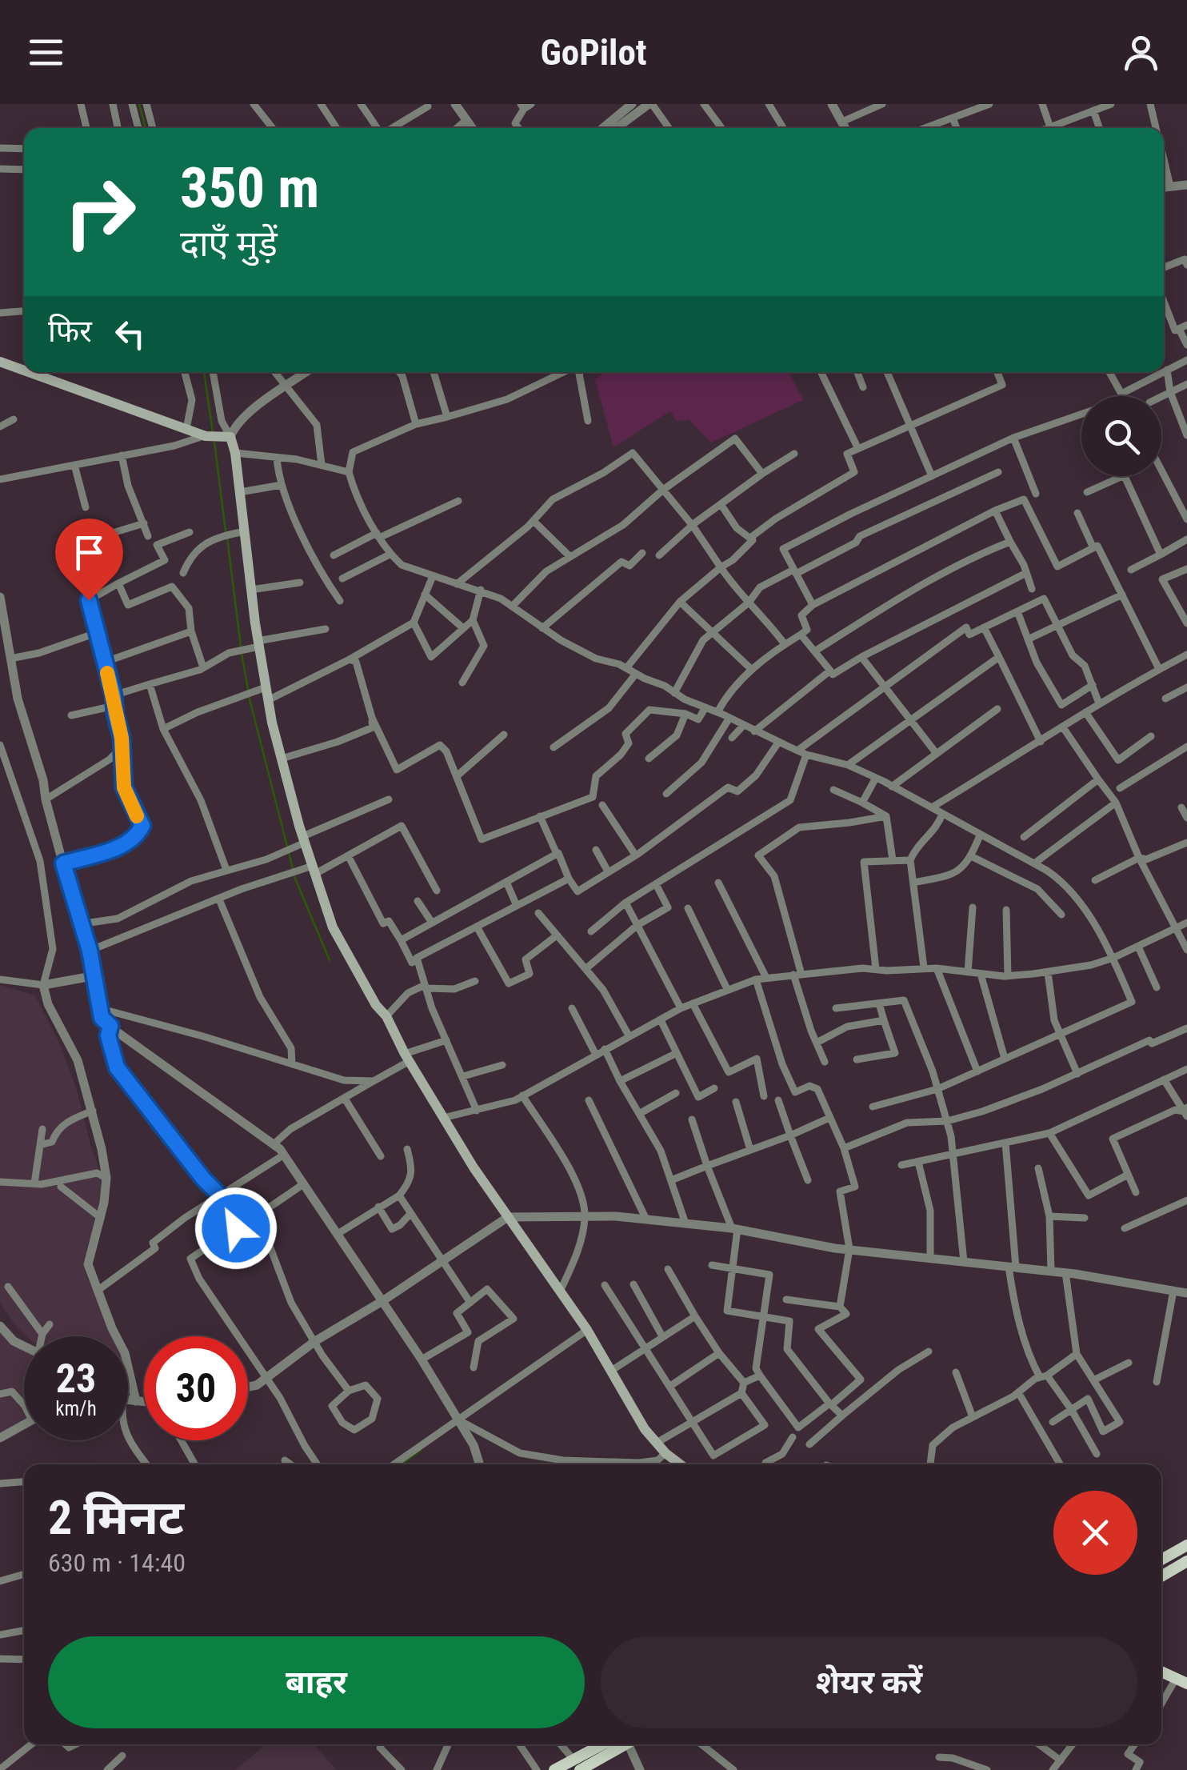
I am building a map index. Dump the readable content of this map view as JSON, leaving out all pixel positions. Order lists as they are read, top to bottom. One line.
{"page":{"header":"GoPilot","turn":["350 m","दाएँ मुड़ें"],"then":"फिर","speed":"23 km/h","limit":"30","heading":["2 मिनट","630 m · 14:40"],"buttons":["बाहर","शेयर करें"]}}
